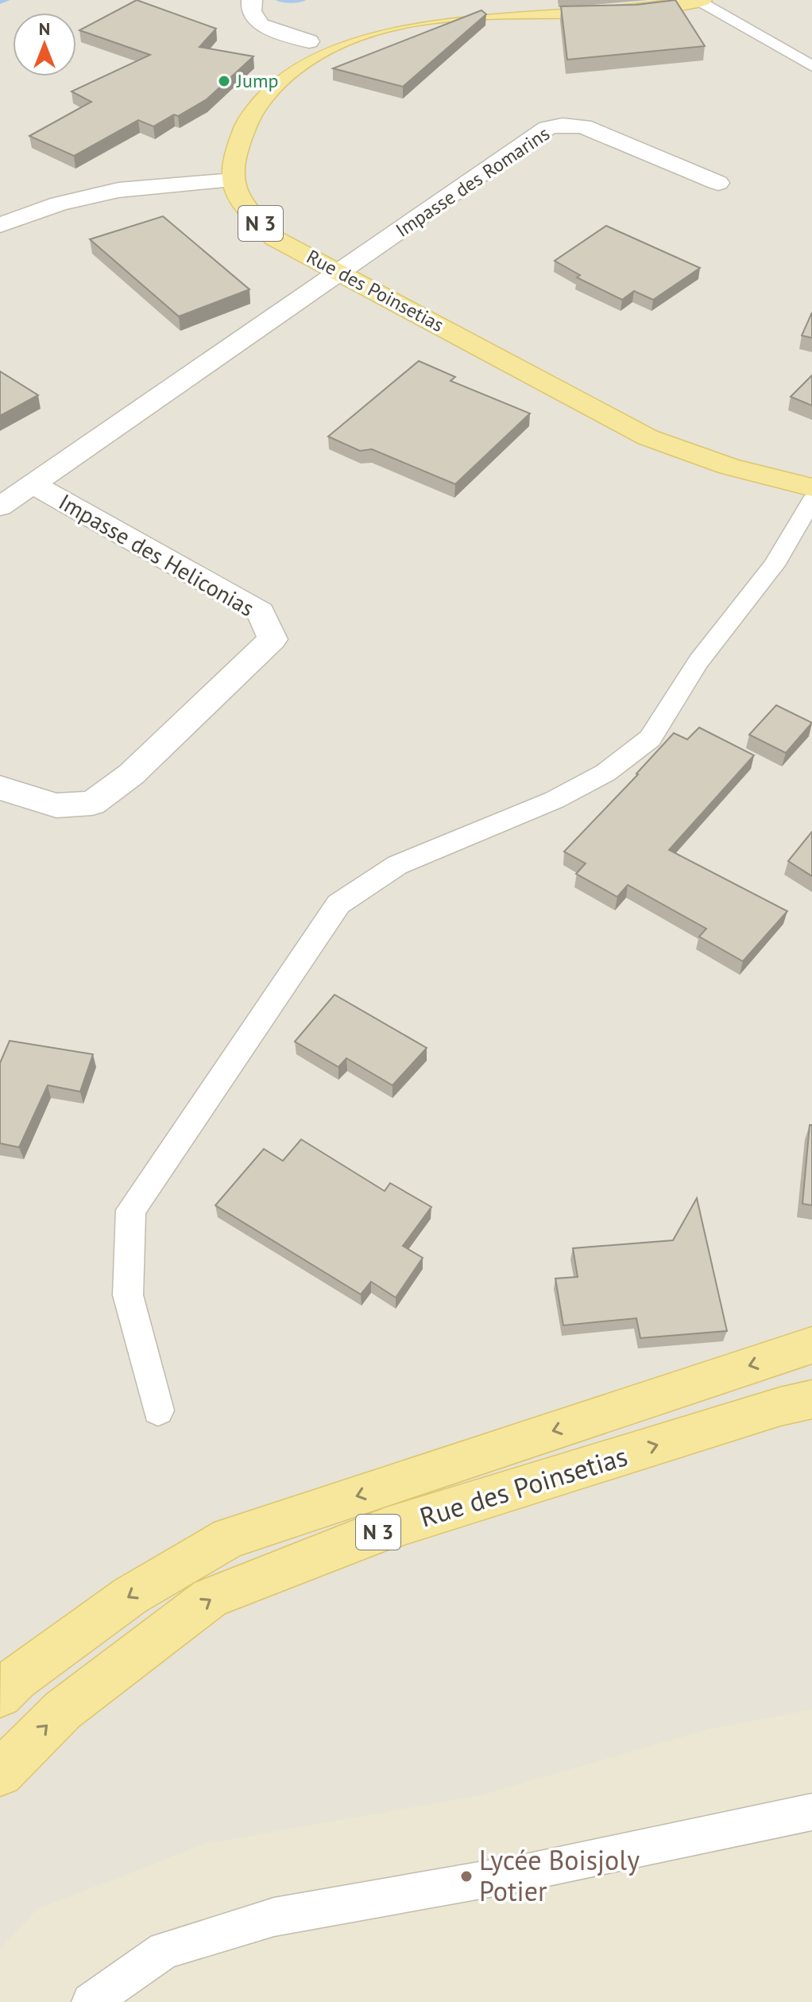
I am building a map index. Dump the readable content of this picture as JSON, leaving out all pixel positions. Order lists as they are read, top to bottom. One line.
{"streets":{"main road":["N 3","Rue des Poinsetias"],"street":["Impasse des Romarins","Impasse des Heliconias"]},"crossings":[["Impasse des Romarins","Rue des Poinsetias"],["Impasse des Romarins","Impasse des Heliconias"],["N 3","Rue des Poinsetias"],["Rue des Poinsetias","Impasse des Heliconias"]],"places":["Jump","Lycée Boisjoly Potier"],"north":"top"}
